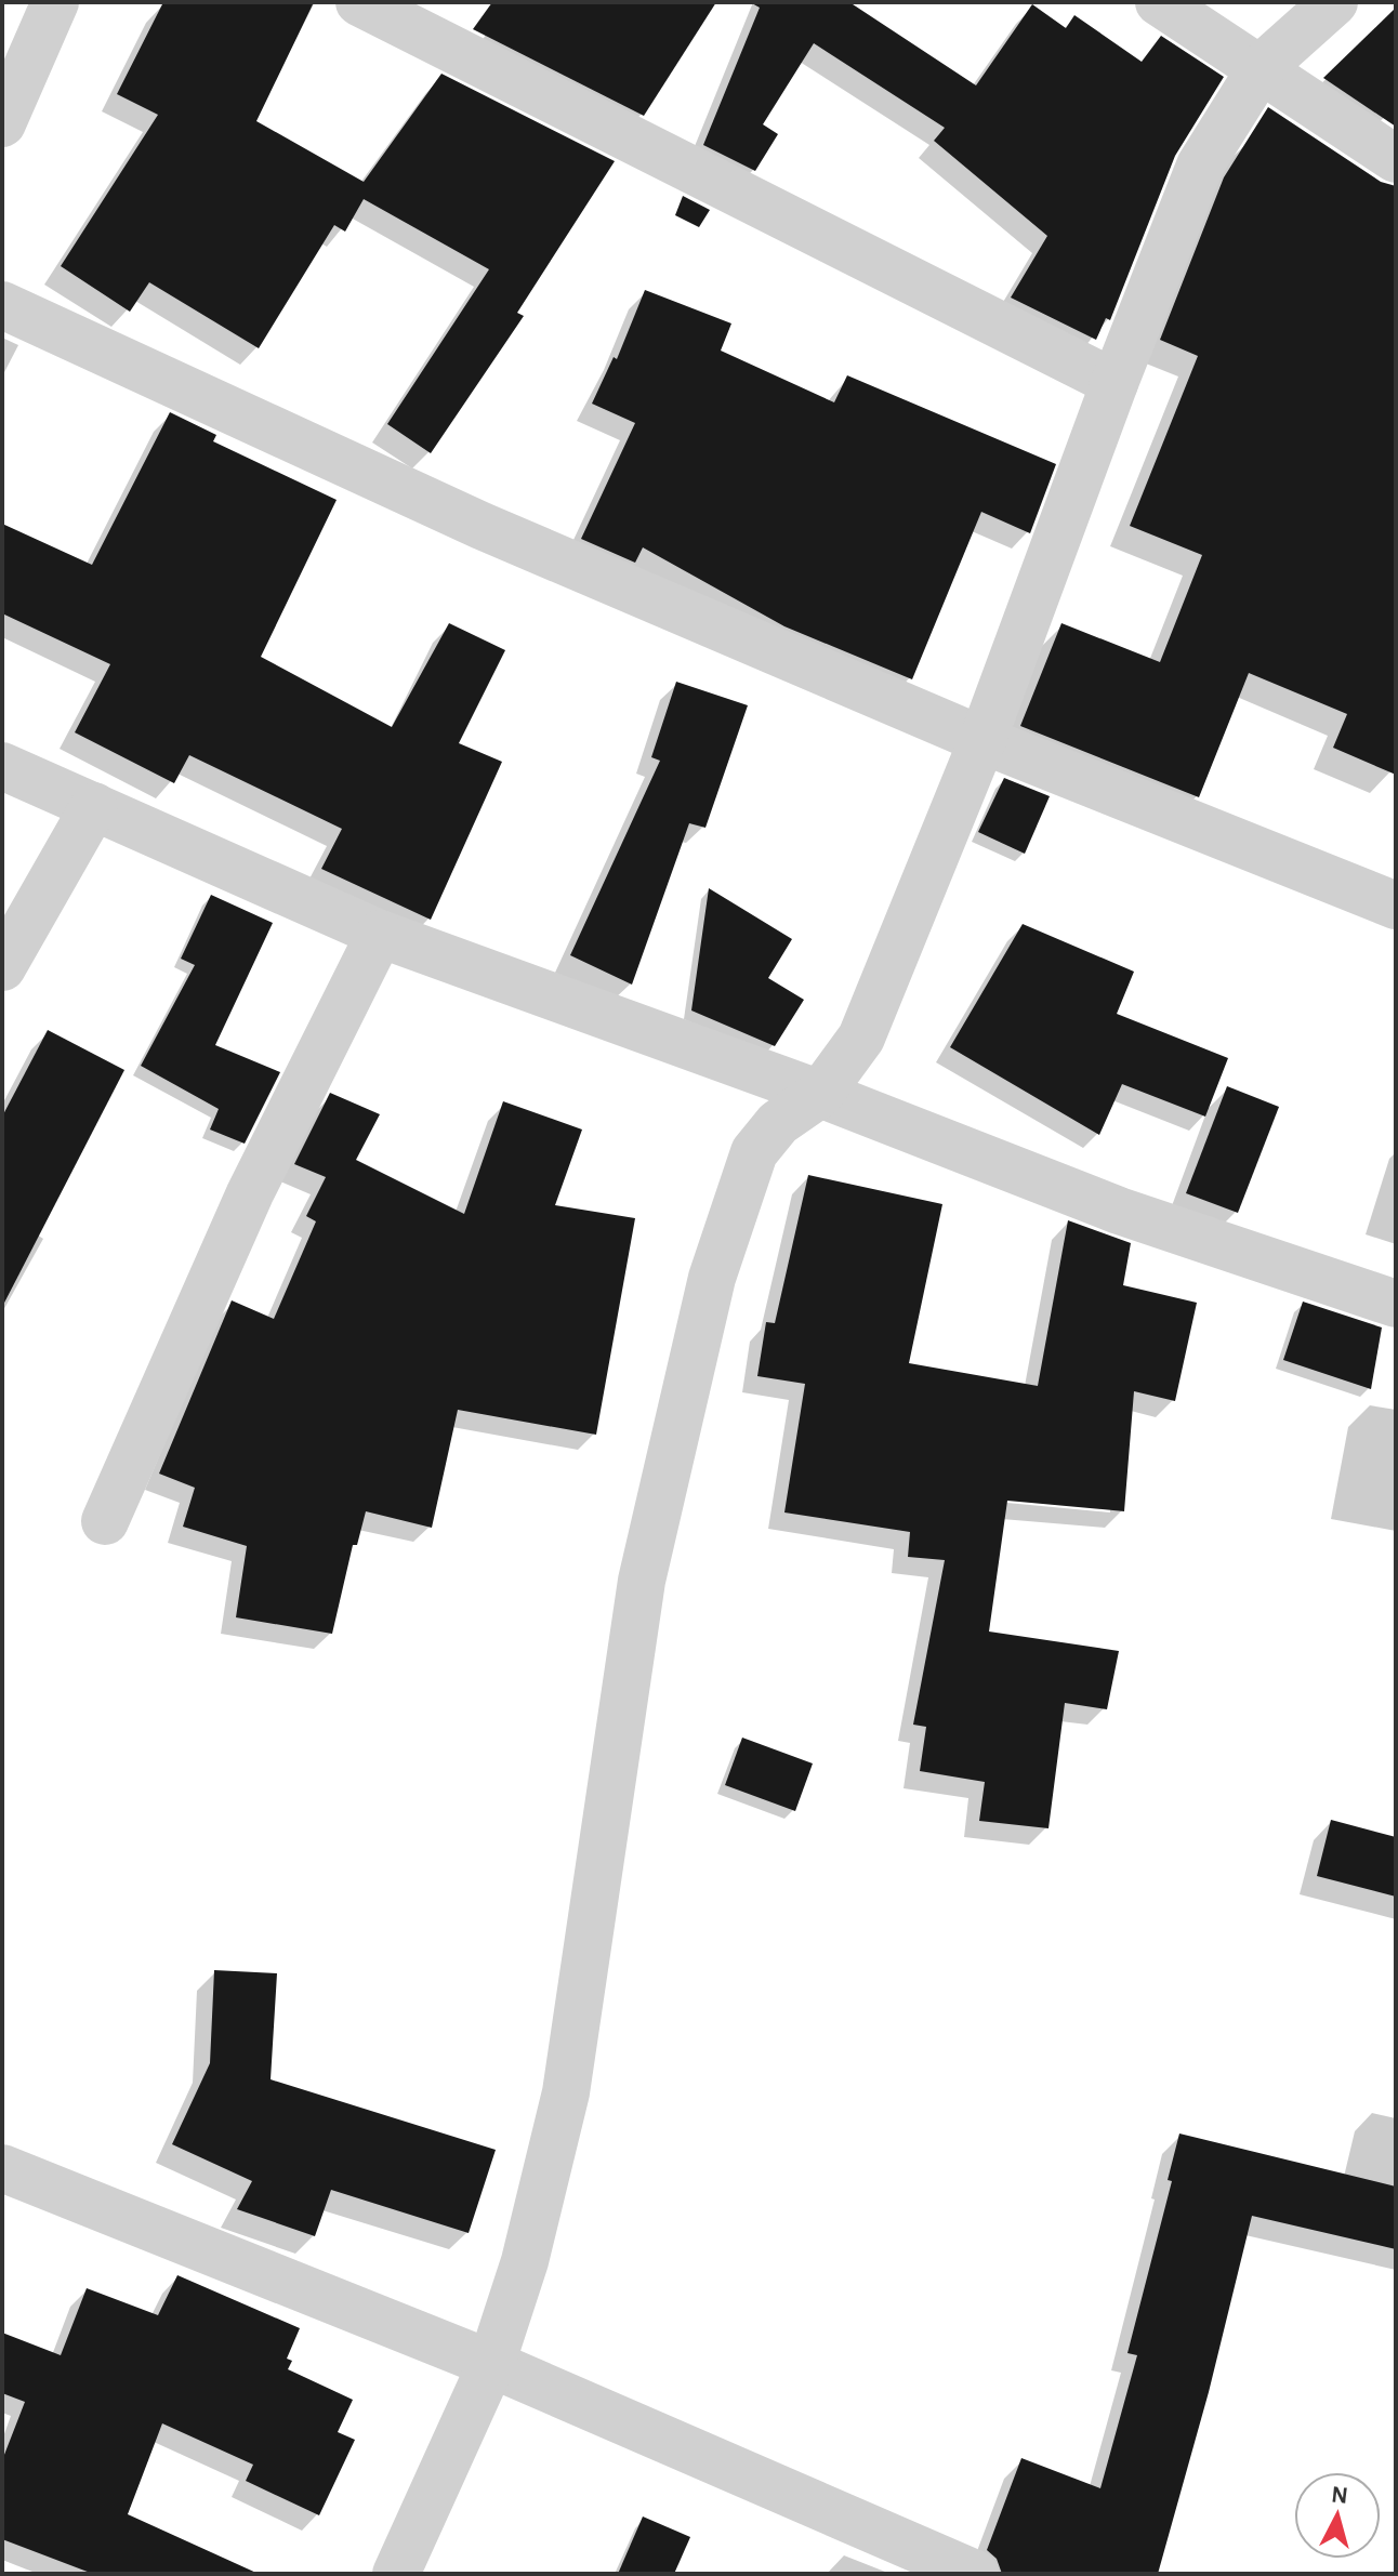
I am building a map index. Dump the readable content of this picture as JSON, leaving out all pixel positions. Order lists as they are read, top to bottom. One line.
{"north":"top"}
